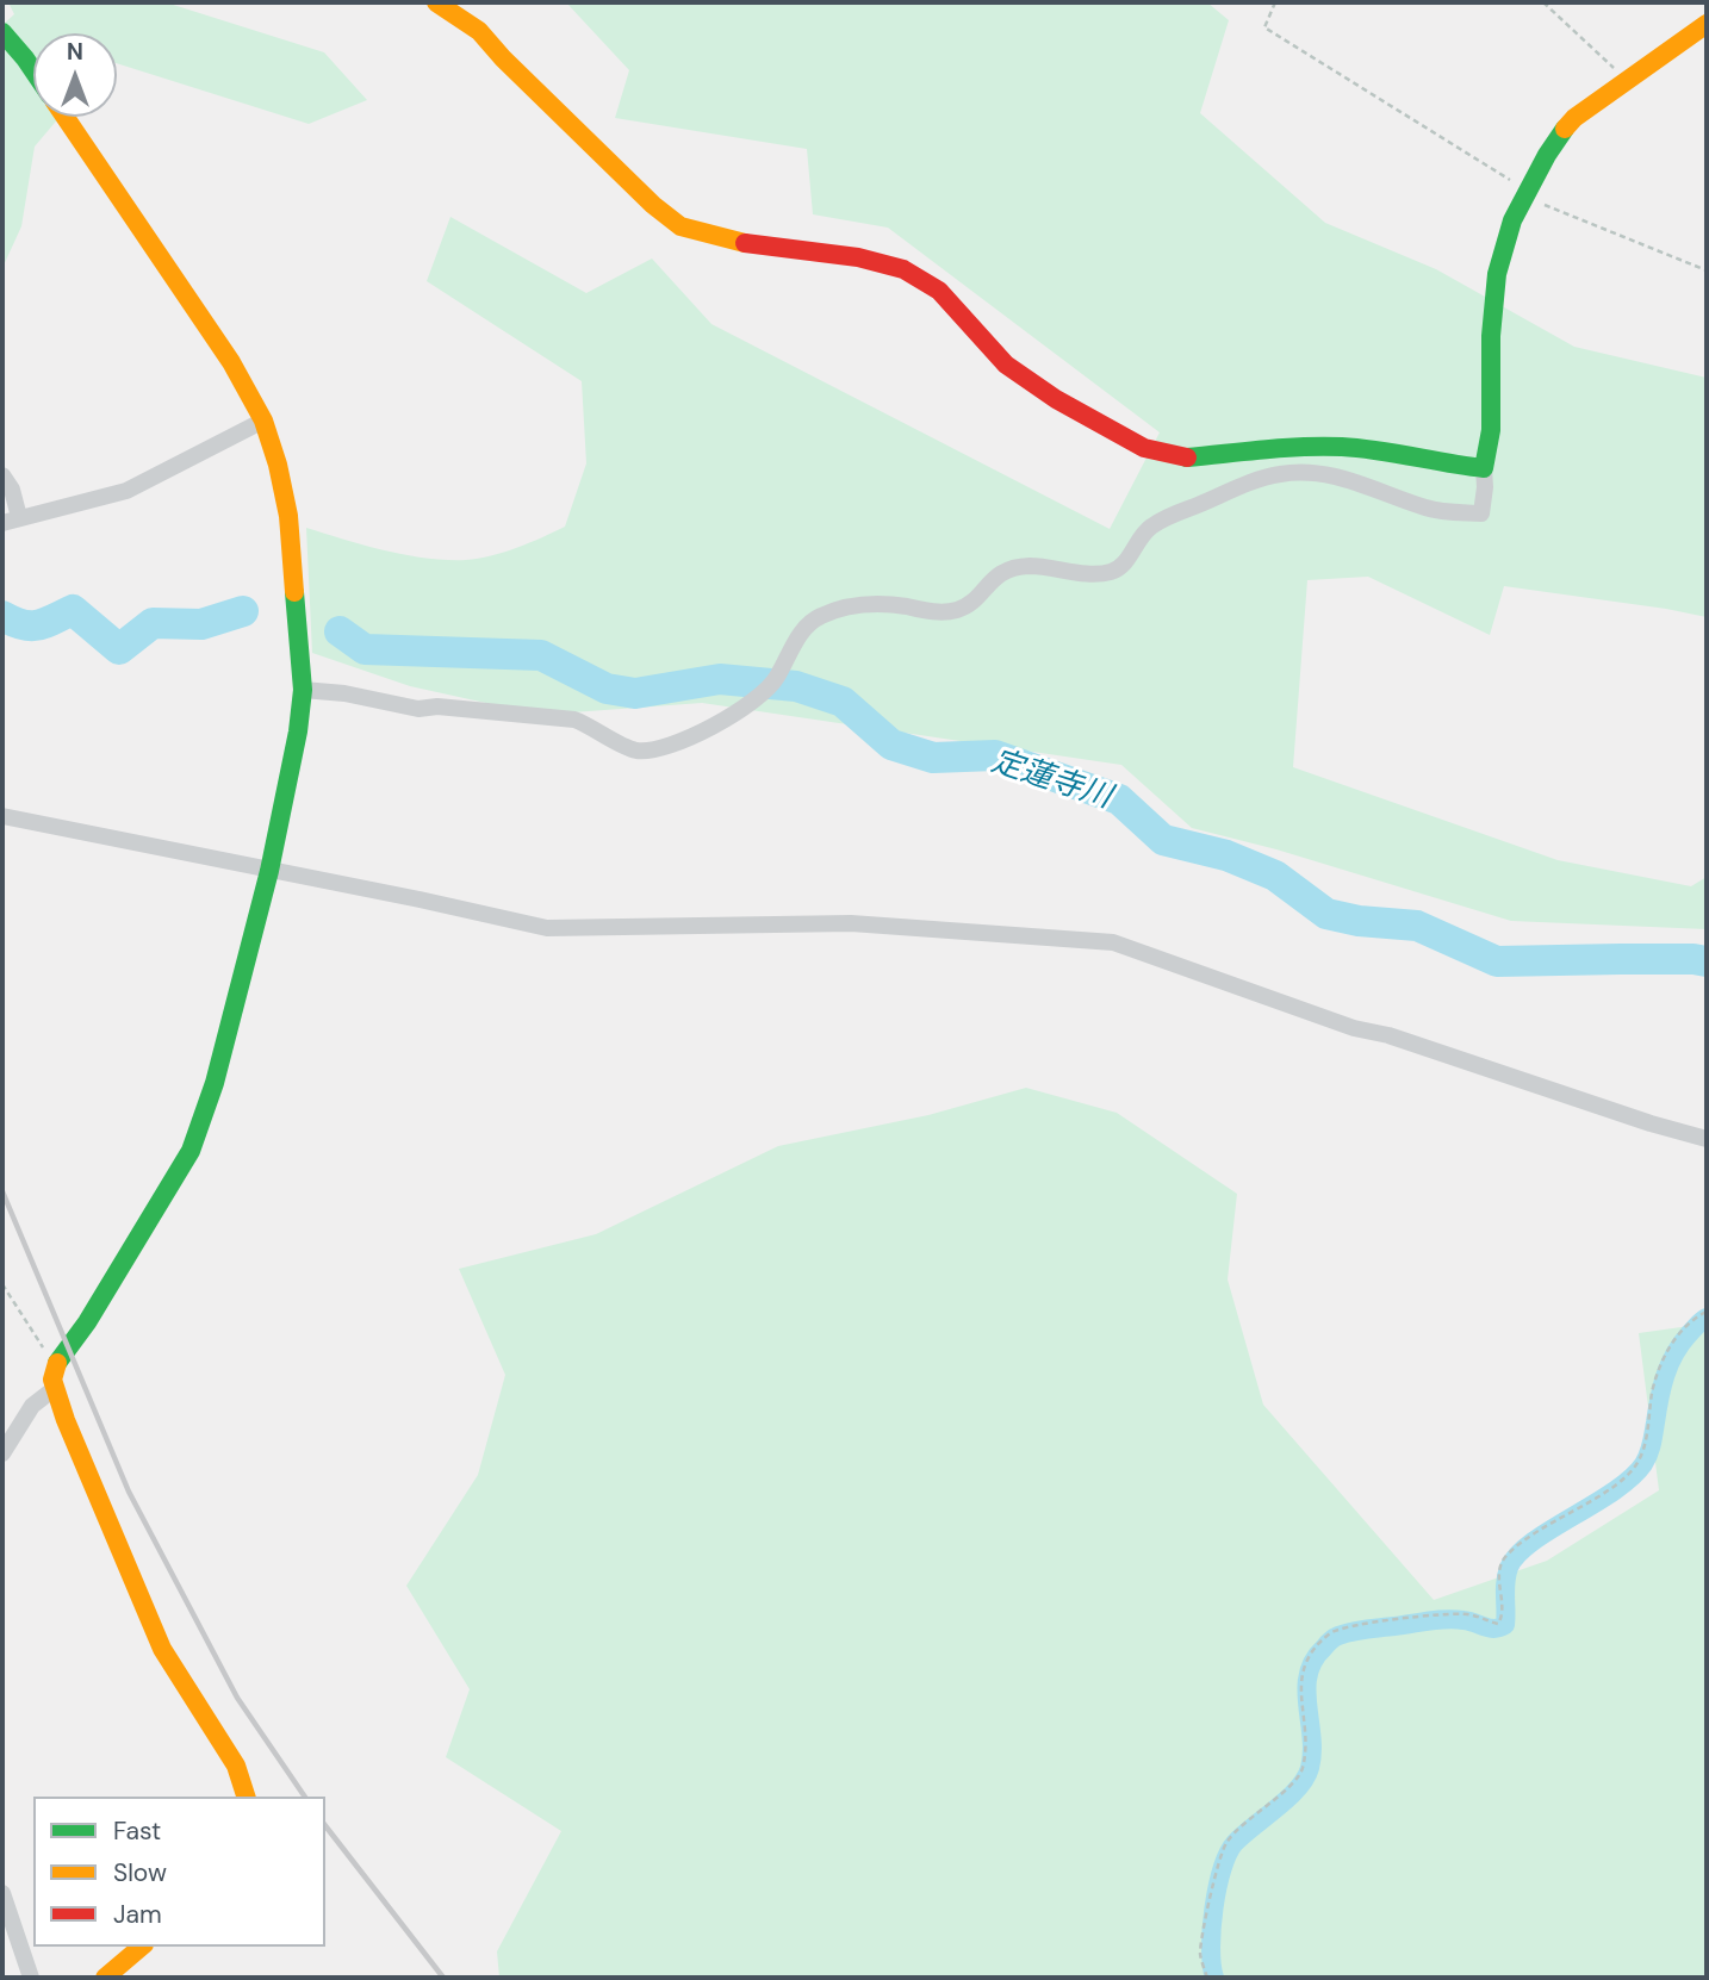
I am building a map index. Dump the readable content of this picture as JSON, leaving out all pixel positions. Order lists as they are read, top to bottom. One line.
{"water":["定蓮寺川"],"legend":["Fast","Slow","Jam"],"north":"top"}
